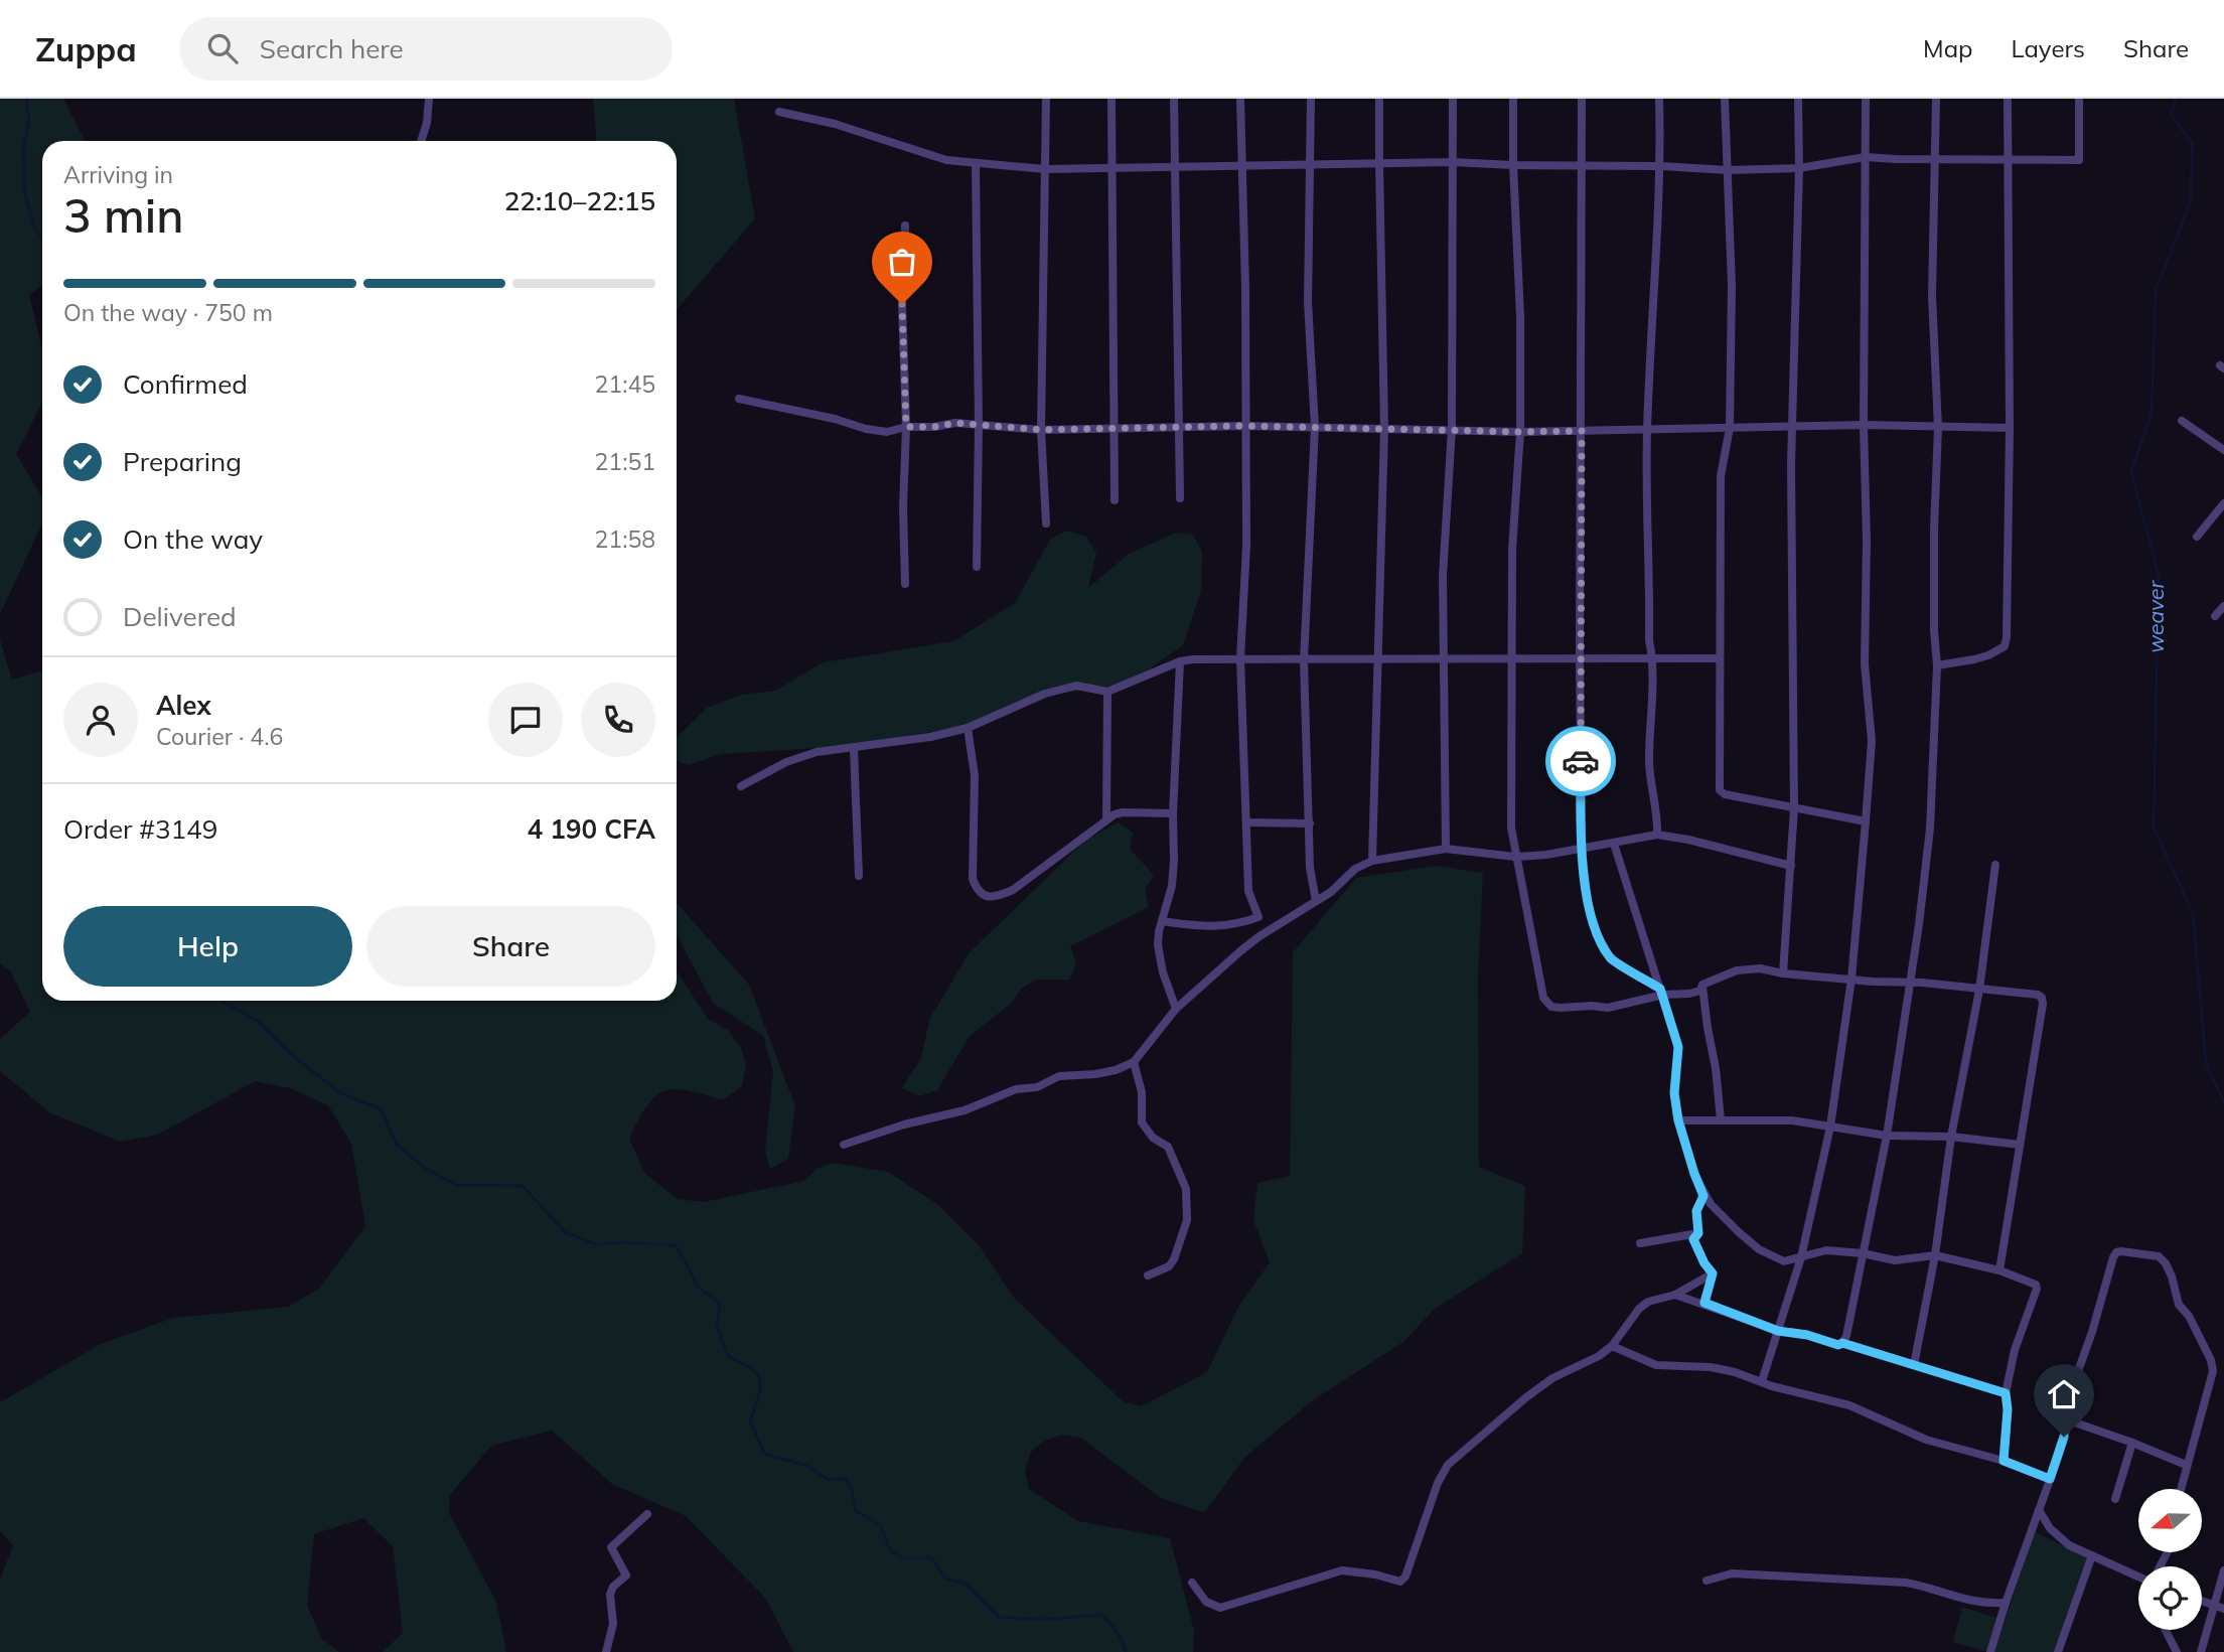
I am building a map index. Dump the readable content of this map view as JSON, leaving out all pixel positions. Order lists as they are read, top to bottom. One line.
{"water":["weaver"],"north":"left","page":{"header":"Zuppa","search":"Search here","nav":["Map","Layers","Share"],"heading":["3 min","Arriving in","22:10–22:15"],"panel":["Alex","Courier · 4.6","Order #3149","4 190 CFA"],"bar":"On the way · 750 m","list":[["Confirmed","21:45"],["Preparing","21:51"],["On the way","21:58"],"Delivered"],"buttons":["Help","Share"]}}
